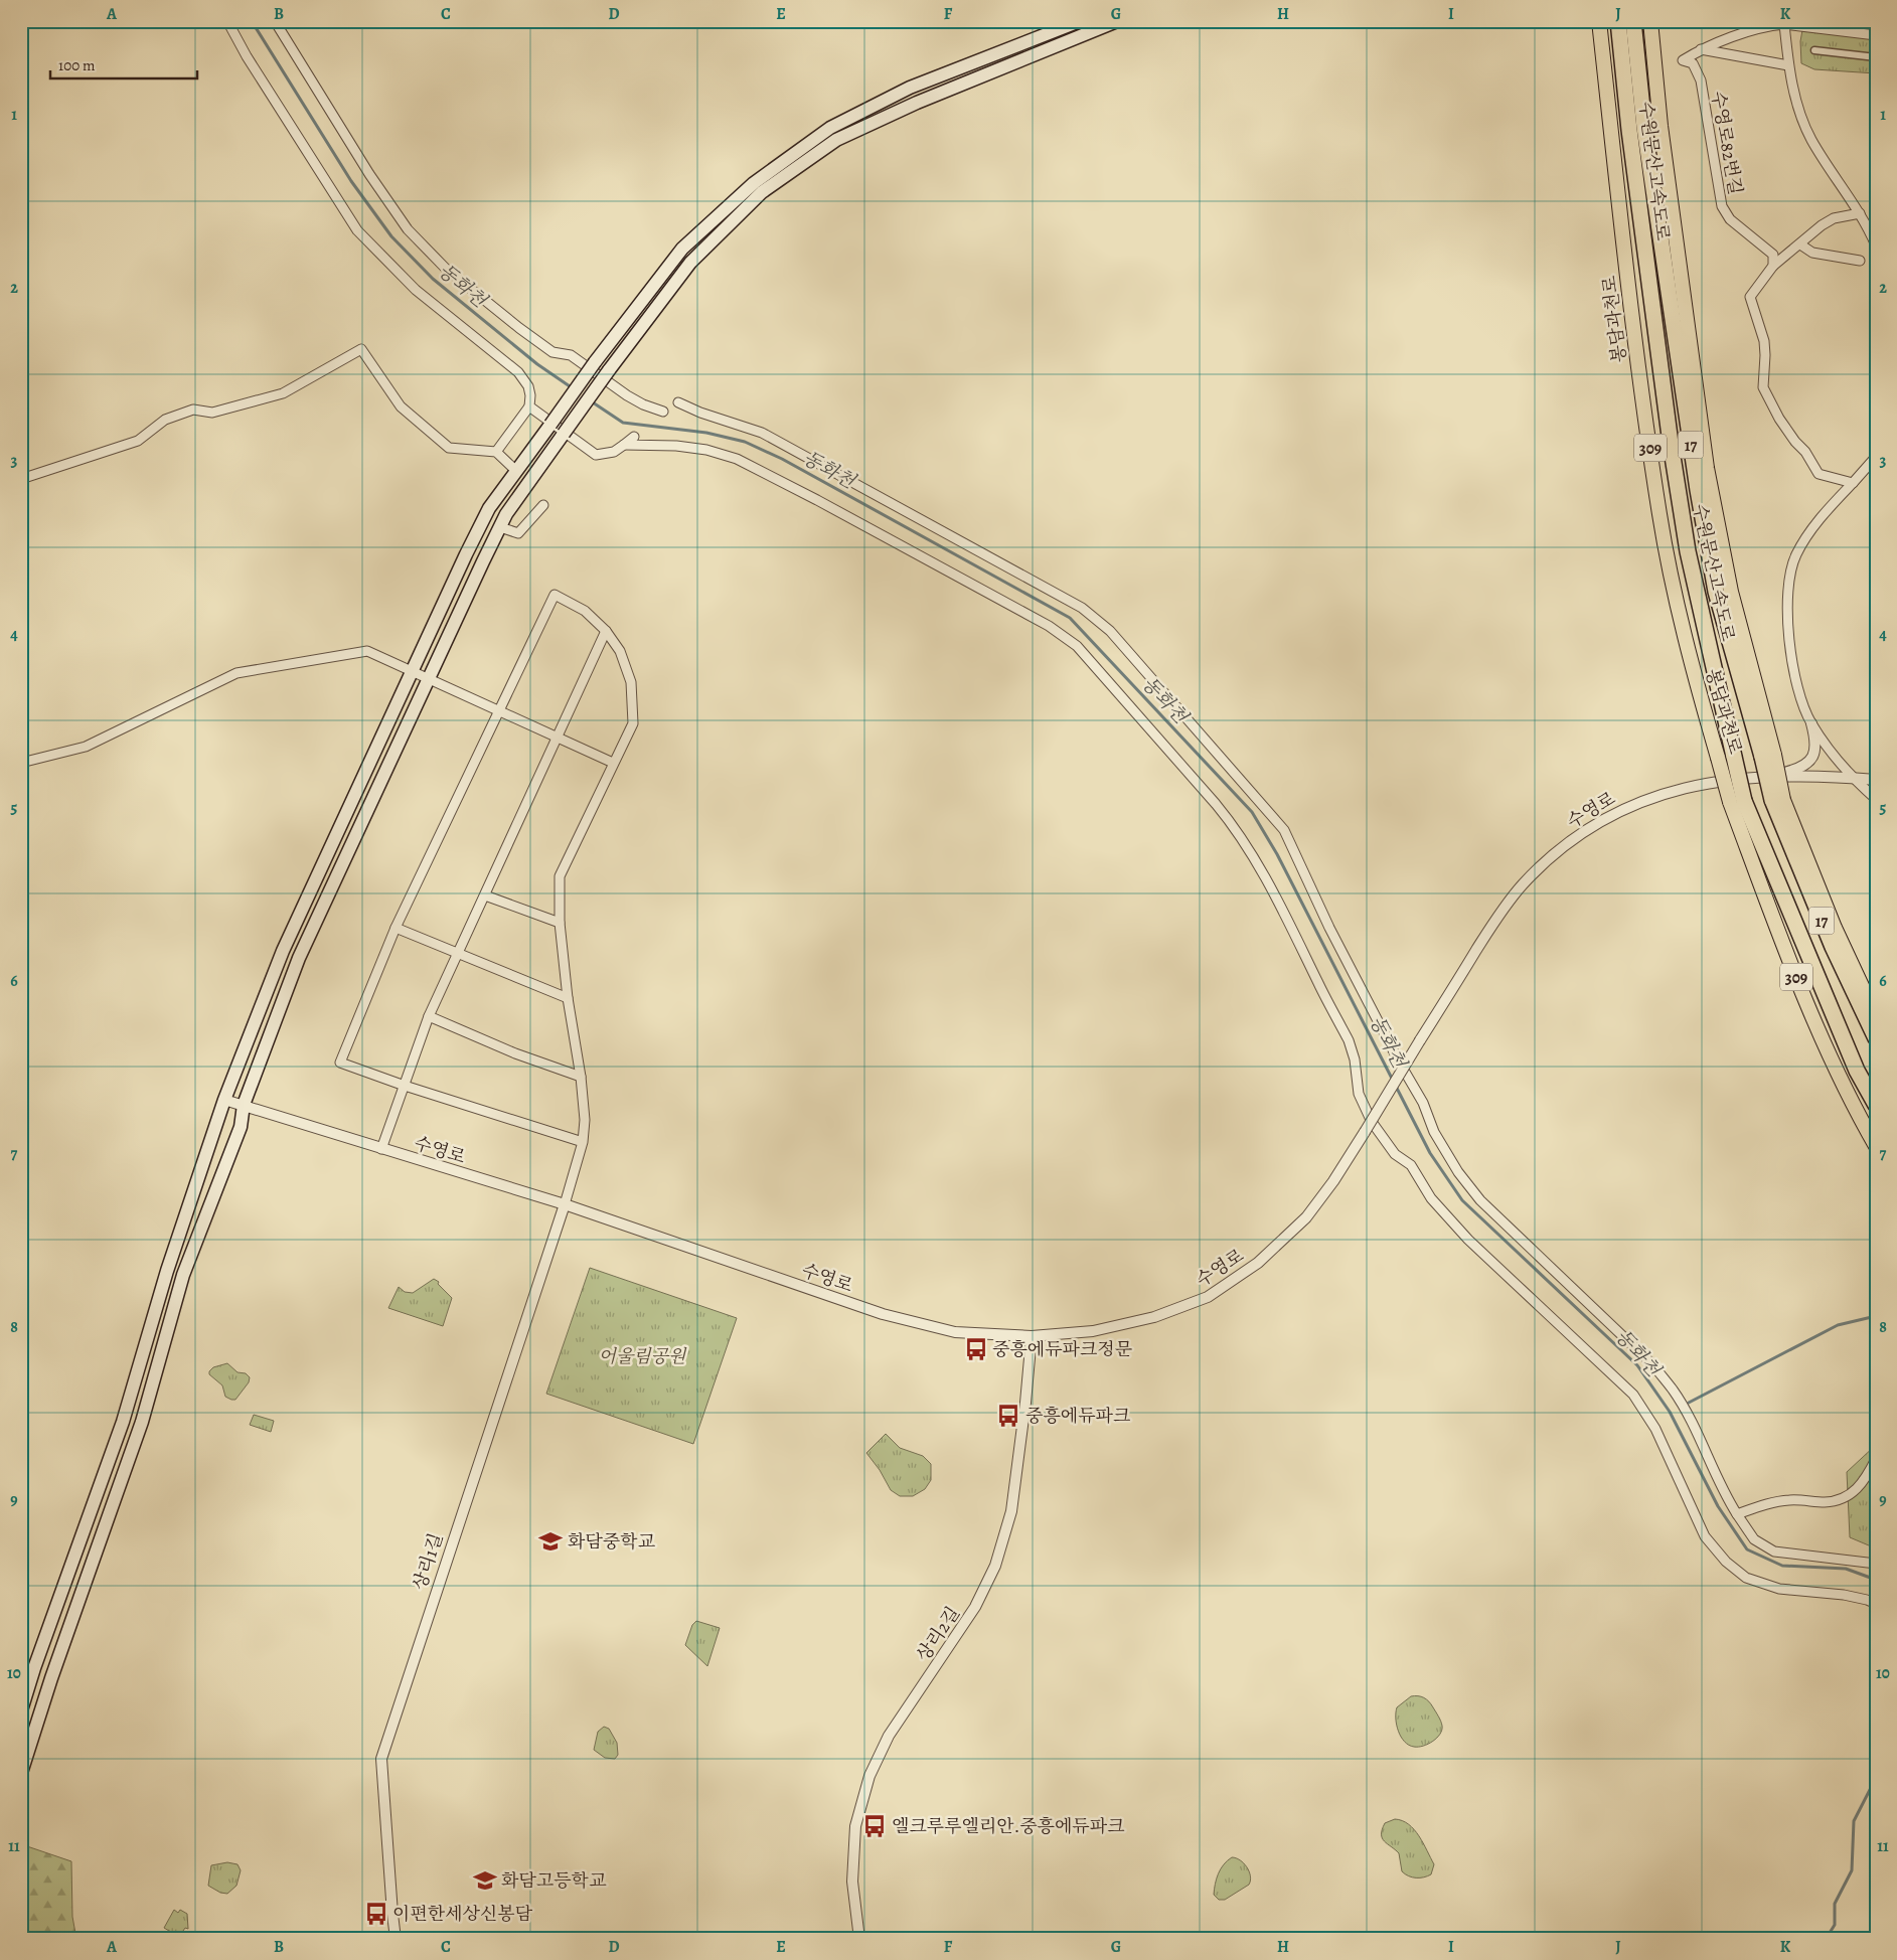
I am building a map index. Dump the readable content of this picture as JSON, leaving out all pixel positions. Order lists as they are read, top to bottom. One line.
{"streets":{"highway":["수원문산고속도로","봉담과천로","17","309"],"street":["수영로82번길","수영로","상리1길","상리2길"]},"crossings":[["수원문산고속도로","봉담과천로"],["수영로","상리1길"],["수영로","상리2길"]],"water":["동화천"],"parks":["어울림공원"],"places":{"bus stop":["중흥에듀파크정문","중흥에듀파크","엘크루루엘리안.중흥에듀파크","이편한세상신봉담"],"school or university":["화담중학교","화담고등학교"]},"scale_bar":"100 m","grid":{"columns":["A","B","C","D","E","F","G","H","I","J","K"],"rows":["1","2","3","4","5","6","7","8","9","10","11"]}}
